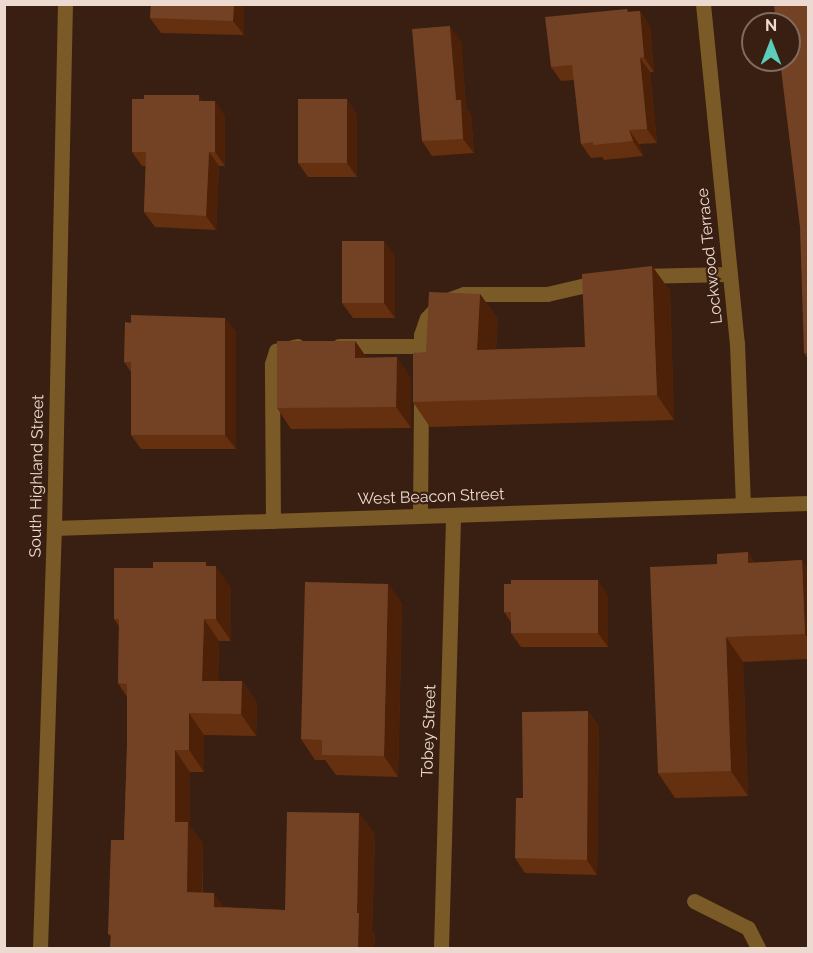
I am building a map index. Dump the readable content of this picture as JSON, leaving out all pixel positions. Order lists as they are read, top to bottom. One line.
{"streets":{"street":["Lockwood Terrace","South Highland Street","West Beacon Street","Tobey Street"]},"crossings":[["Lockwood Terrace","West Beacon Street"],["South Highland Street","West Beacon Street"],["West Beacon Street","Tobey Street"]],"north":"top"}
